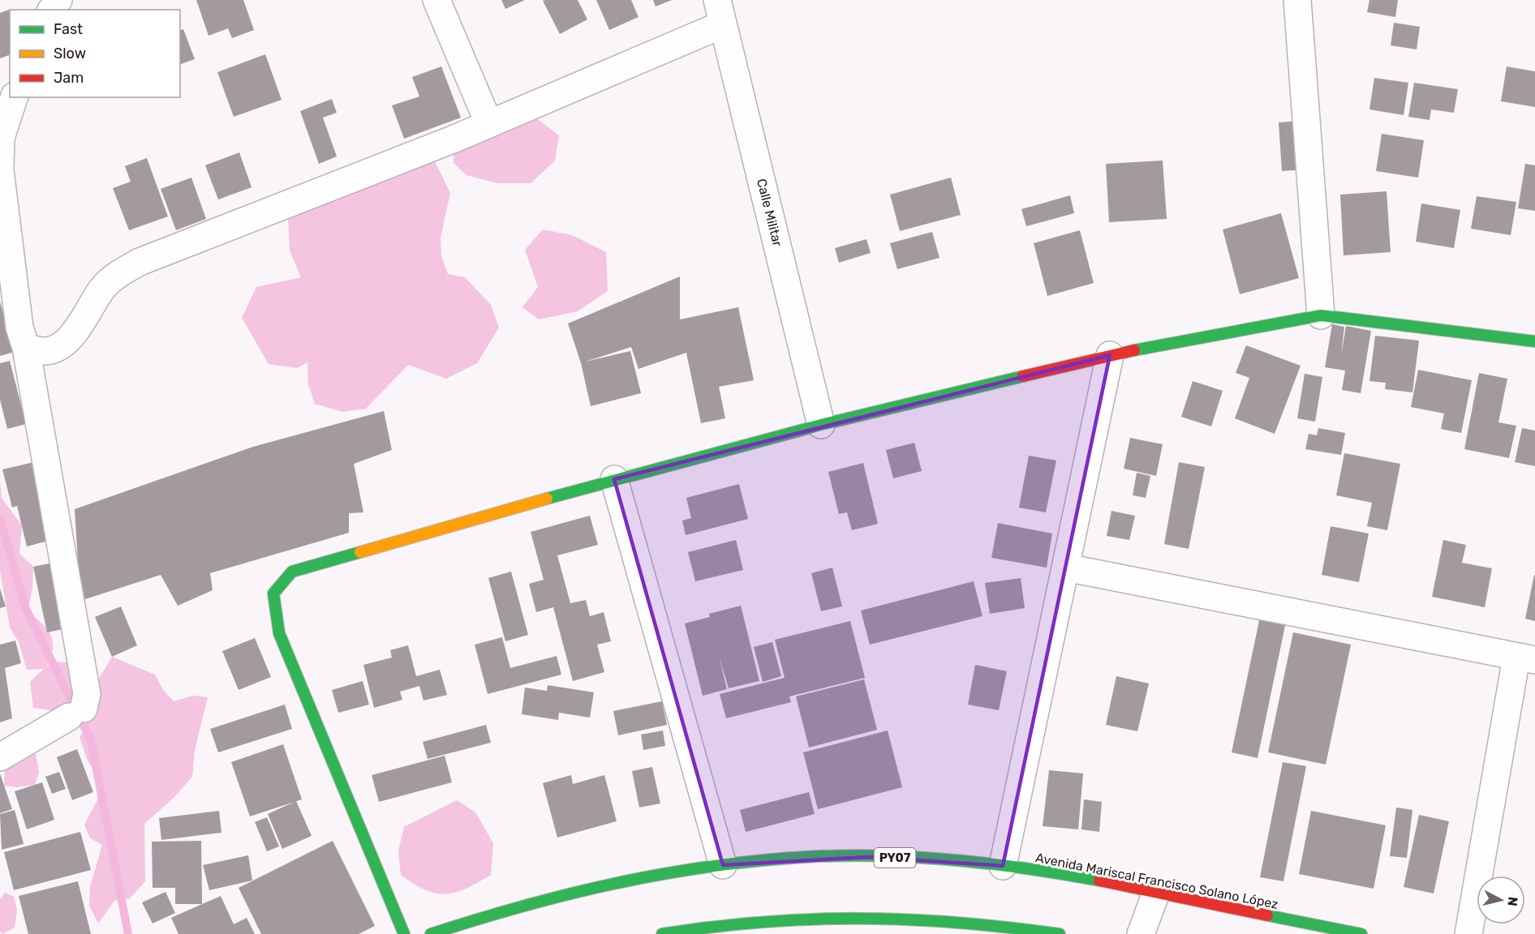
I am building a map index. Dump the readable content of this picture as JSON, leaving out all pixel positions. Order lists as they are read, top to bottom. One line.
{"streets":{"street":["Calle Militar","PY07","Avenida Mariscal Francisco Solano López"]},"legend":["Fast","Slow","Jam"],"north":"right"}
